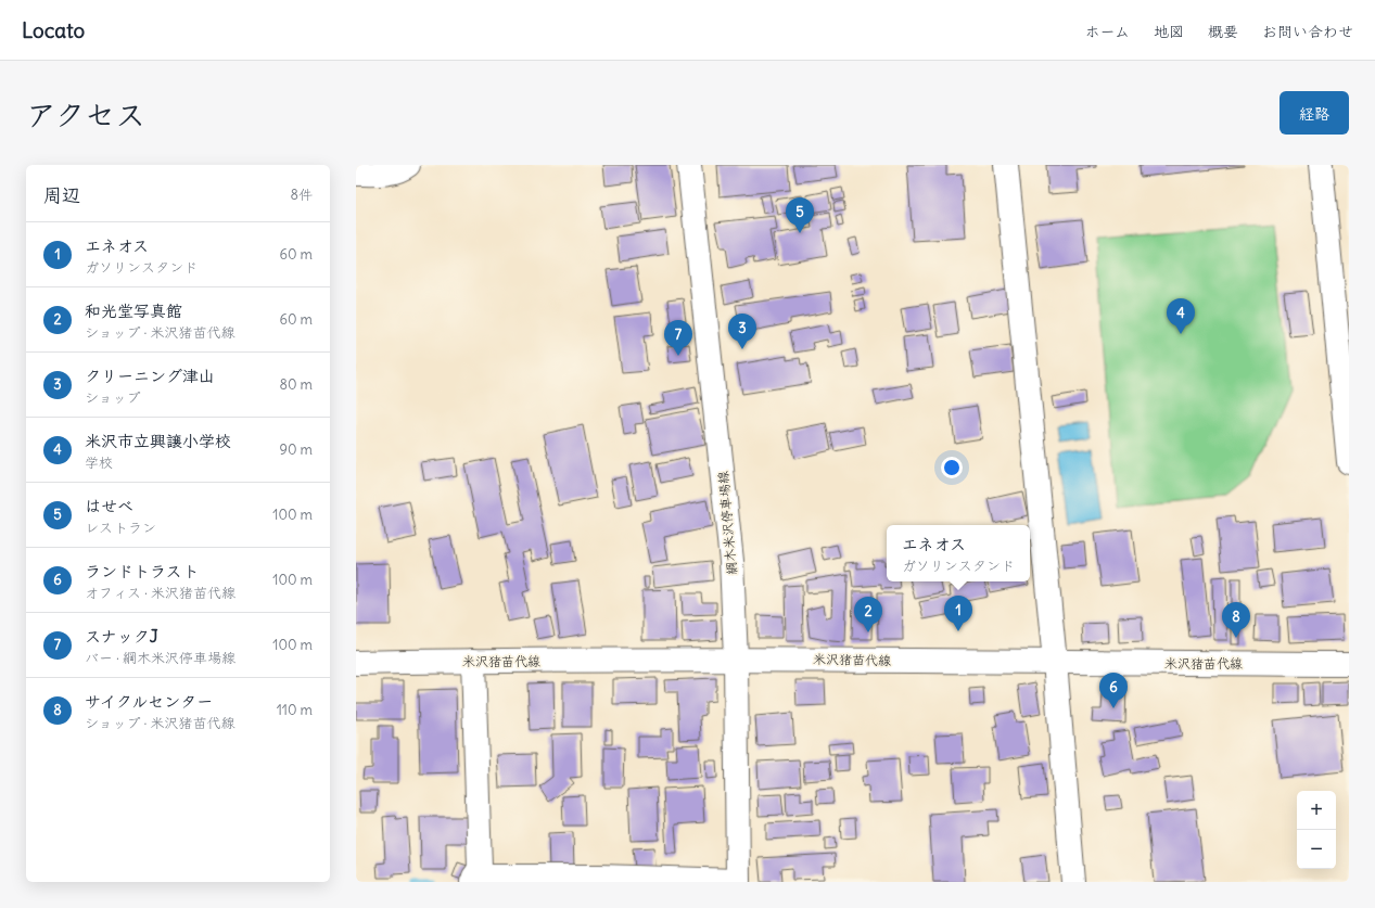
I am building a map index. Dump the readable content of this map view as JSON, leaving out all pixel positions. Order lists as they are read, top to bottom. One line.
{"streets":{"main road":["綱木米沢停車場線","米沢猪苗代線"]},"crossings":[["綱木米沢停車場線","米沢猪苗代線"]],"page":{"header":"Locato","nav":["ホーム","地図","概要","お問い合わせ"],"title":"アクセス","buttons":"経路","heading":["周辺","8件"],"pins":["5","4","3","7","1","2","8","6"],"list":[{"mark":"1","name":"エネオス","note":"ガソリンスタンド","value":"60 m"},{"mark":"2","name":"和光堂写真館","note":"ショップ · 米沢猪苗代線","value":"60 m"},{"mark":"3","name":"クリーニング津山","note":"ショップ","value":"80 m"},{"mark":"4","name":"米沢市立興譲小学校","note":"学校","value":"90 m"},{"mark":"5","name":"はせべ","note":"レストラン","value":"100 m"},{"mark":"6","name":"ランドトラスト","note":"オフィス · 米沢猪苗代線","value":"100 m"},{"mark":"7","name":"スナックJ","note":"バー · 綱木米沢停車場線","value":"100 m"},{"mark":"8","name":"サイクルセンター","note":"ショップ · 米沢猪苗代線","value":"110 m"}],"popup":["エネオス","ガソリンスタンド"],"map_buttons":["+","−"]}}
